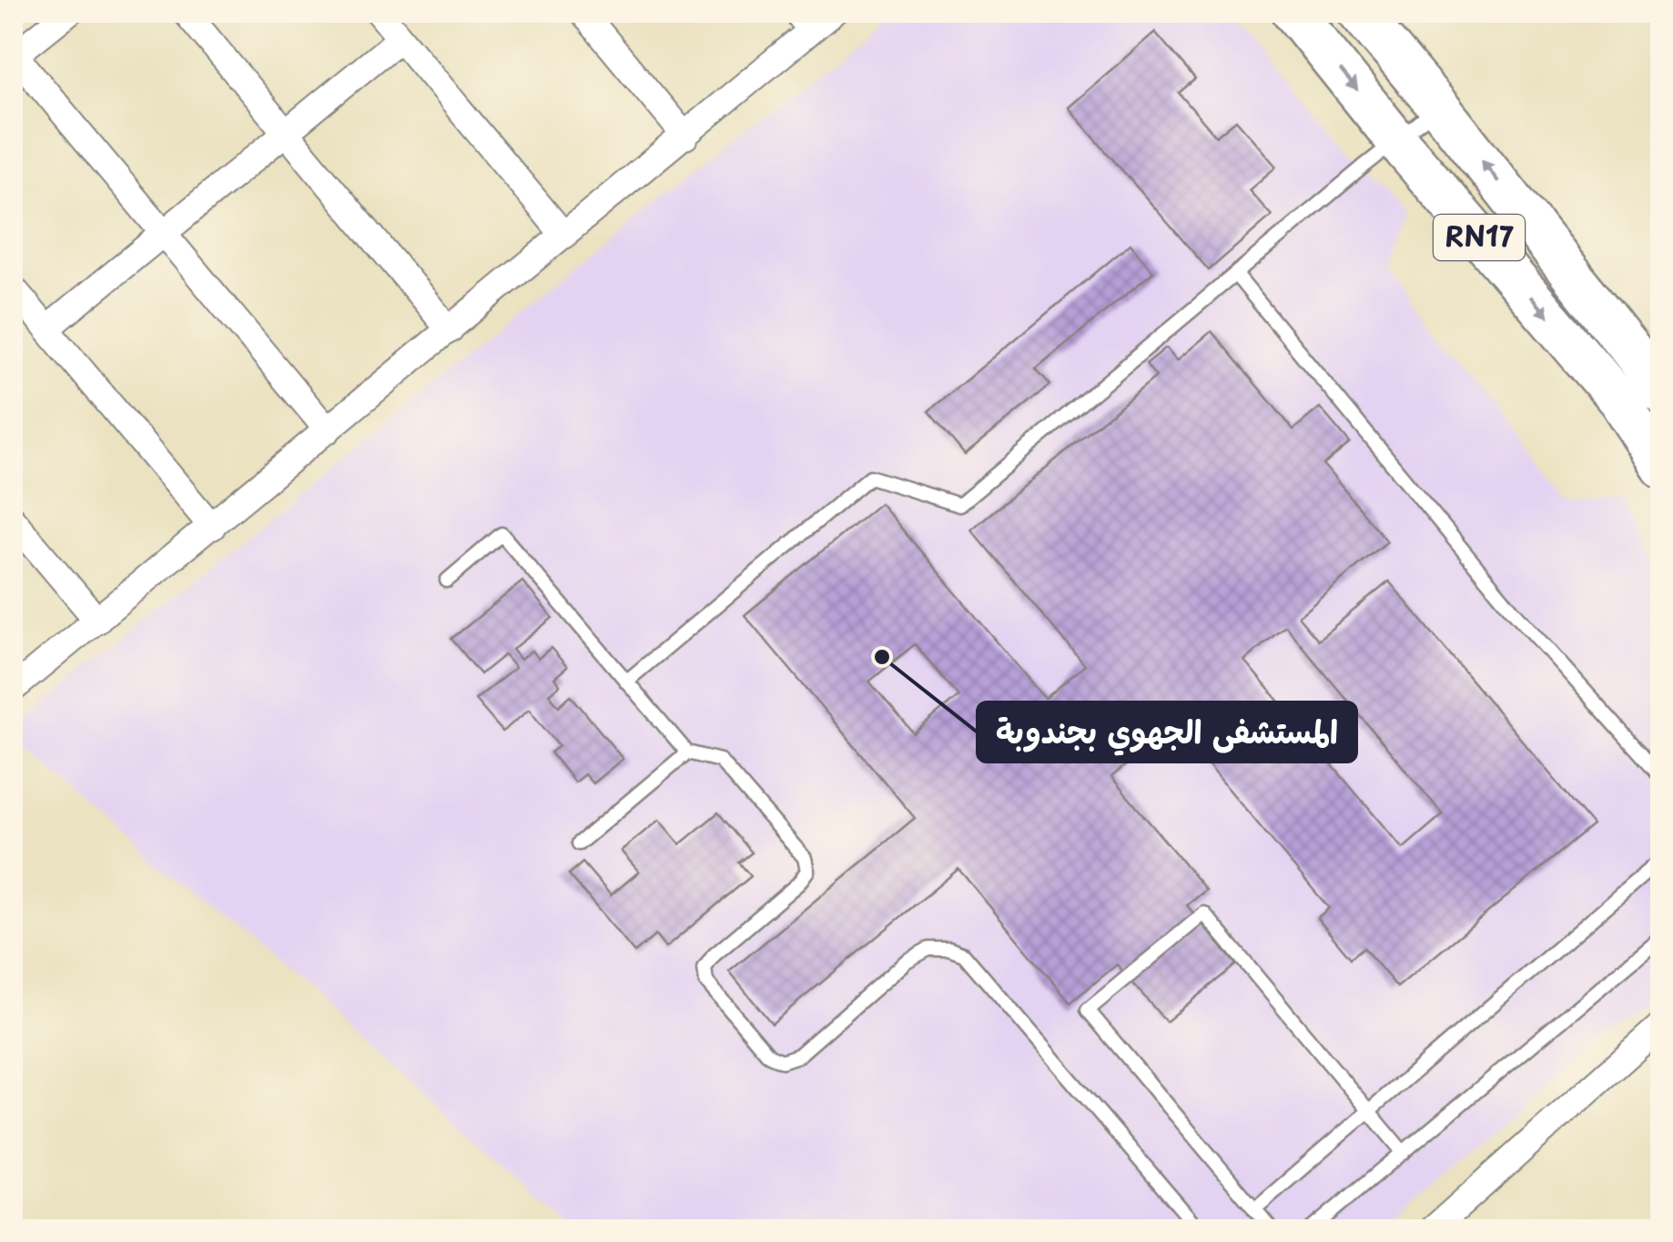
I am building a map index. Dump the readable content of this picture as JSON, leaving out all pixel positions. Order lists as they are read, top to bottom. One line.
{"streets":{"main road":["RN17"]},"places":["المستشفى الجهوي بجندوبة"]}
